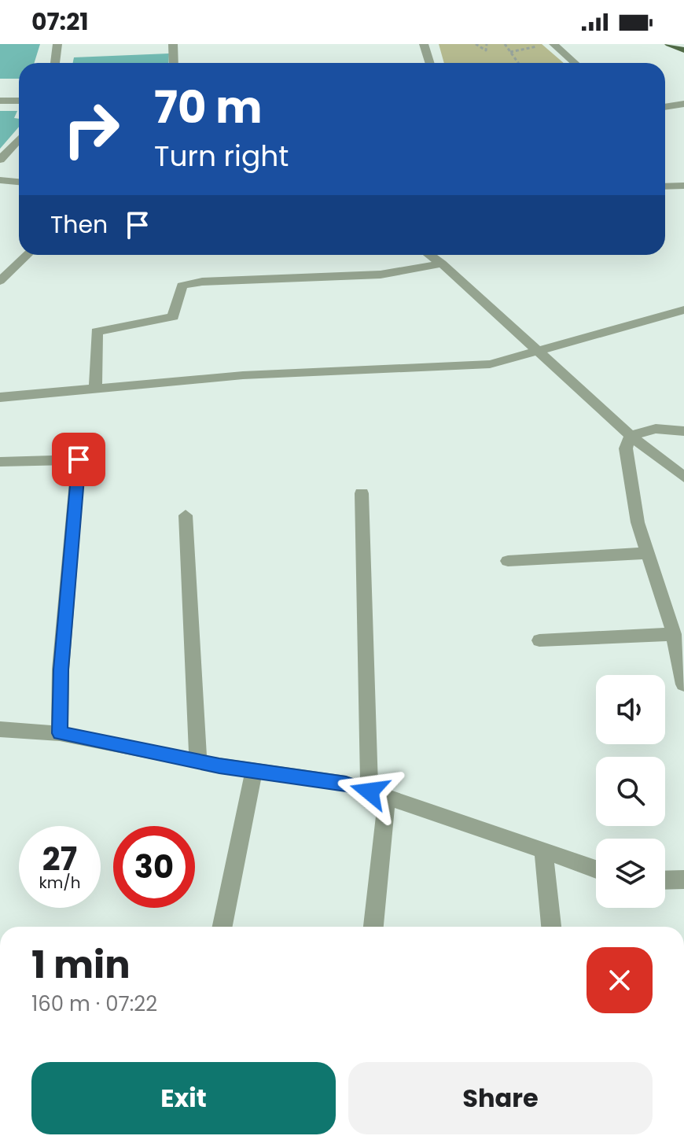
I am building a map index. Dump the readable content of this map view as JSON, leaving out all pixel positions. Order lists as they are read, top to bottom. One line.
{"page":{"status":"07:21","turn":["70 m","Turn right"],"then":"Then","speed":"27 km/h","limit":"30","heading":["1 min","160 m · 07:22"],"buttons":["Exit","Share"]}}
